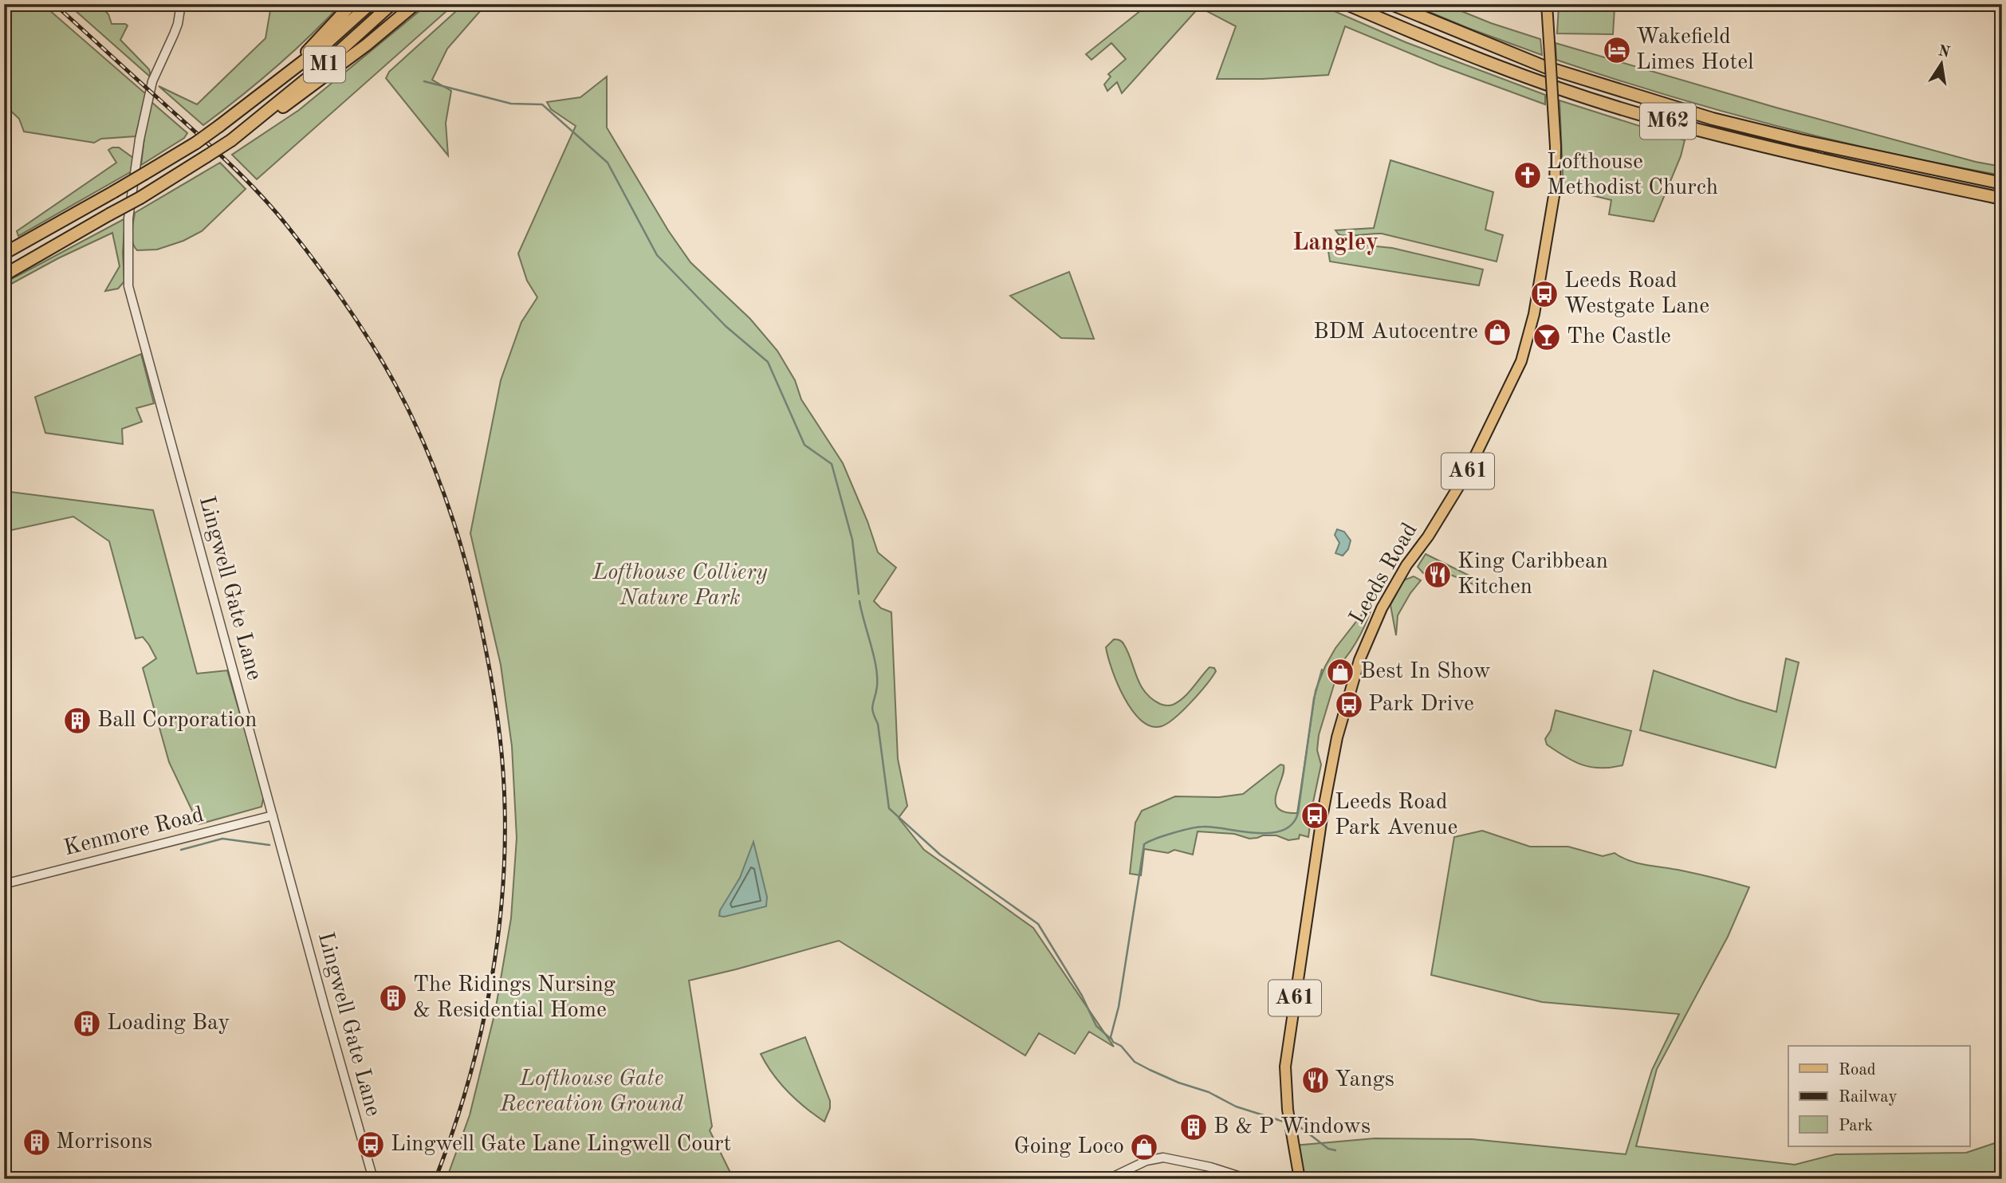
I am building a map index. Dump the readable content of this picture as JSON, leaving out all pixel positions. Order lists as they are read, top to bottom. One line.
{"streets":{"highway":["M1","M62"],"main road":["A61","Leeds Road"],"street":["Lingwell Gate Lane","Kenmore Road"]},"crossings":[["Lingwell Gate Lane","Kenmore Road"]],"districts":["Langley"],"parks":["Lofthouse Colliery Nature Park","Lofthouse Gate Recreation Ground"],"places":{"hotel":["Wakefield Limes Hotel"],"church":["Lofthouse Methodist Church"],"bus stop":["Leeds Road Westgate Lane","Park Drive","Leeds Road Park Avenue","Lingwell Gate Lane Lingwell Court"],"shop":["BDM Autocentre","Best In Show","Going Loco"],"bar":["The Castle"],"restaurant":["King Caribbean Kitchen","Yangs"],"building":["Ball Corporation","The Ridings Nursing & Residential Home","Loading Bay","B & P Windows","Morrisons"]},"legend":["Road","Railway","Park"],"north":"top"}
